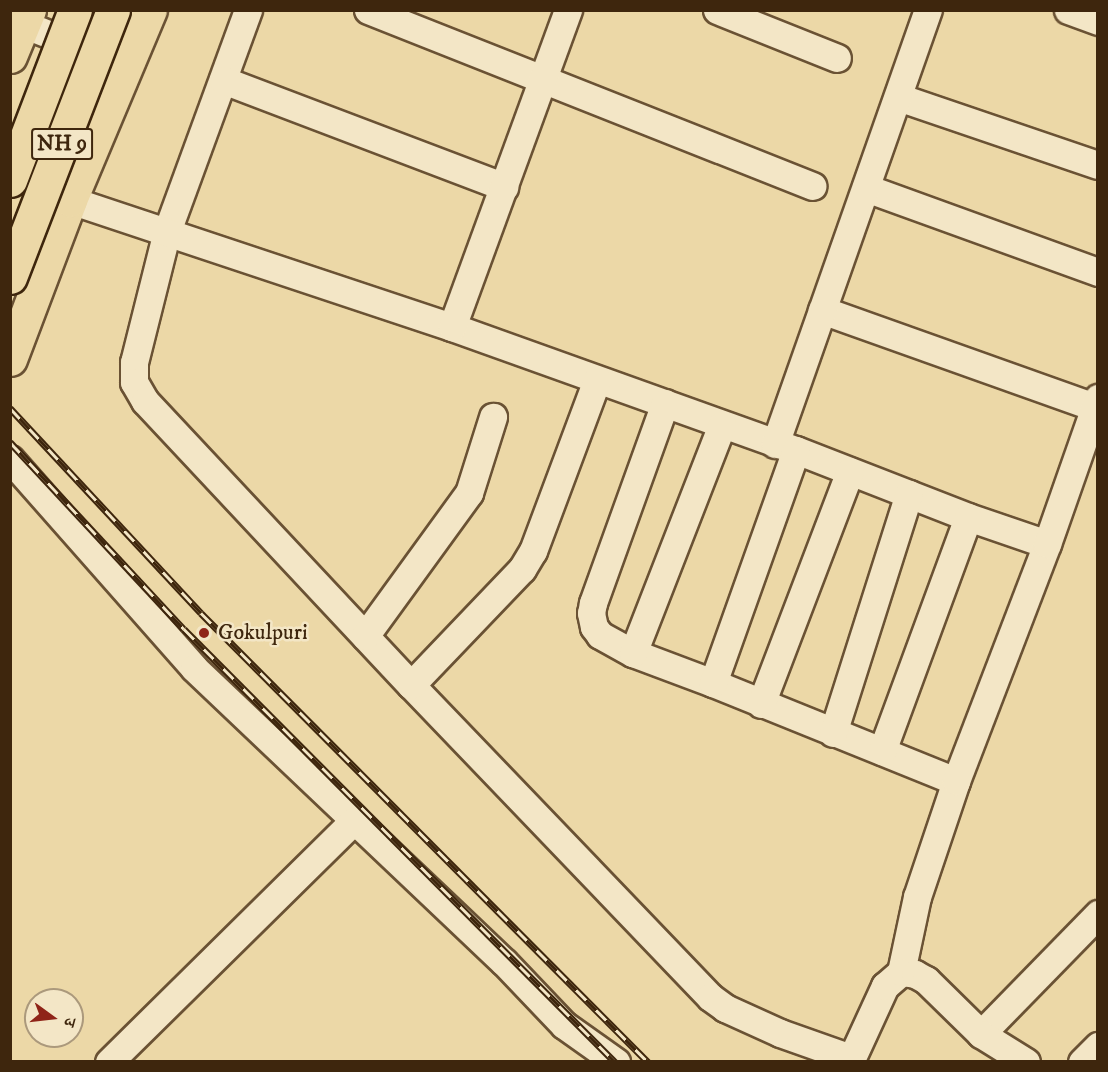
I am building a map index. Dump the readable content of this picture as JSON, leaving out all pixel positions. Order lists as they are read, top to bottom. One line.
{"streets":{"main road":["NH 9"]},"places":["Gokulpuri"],"north":"right"}
